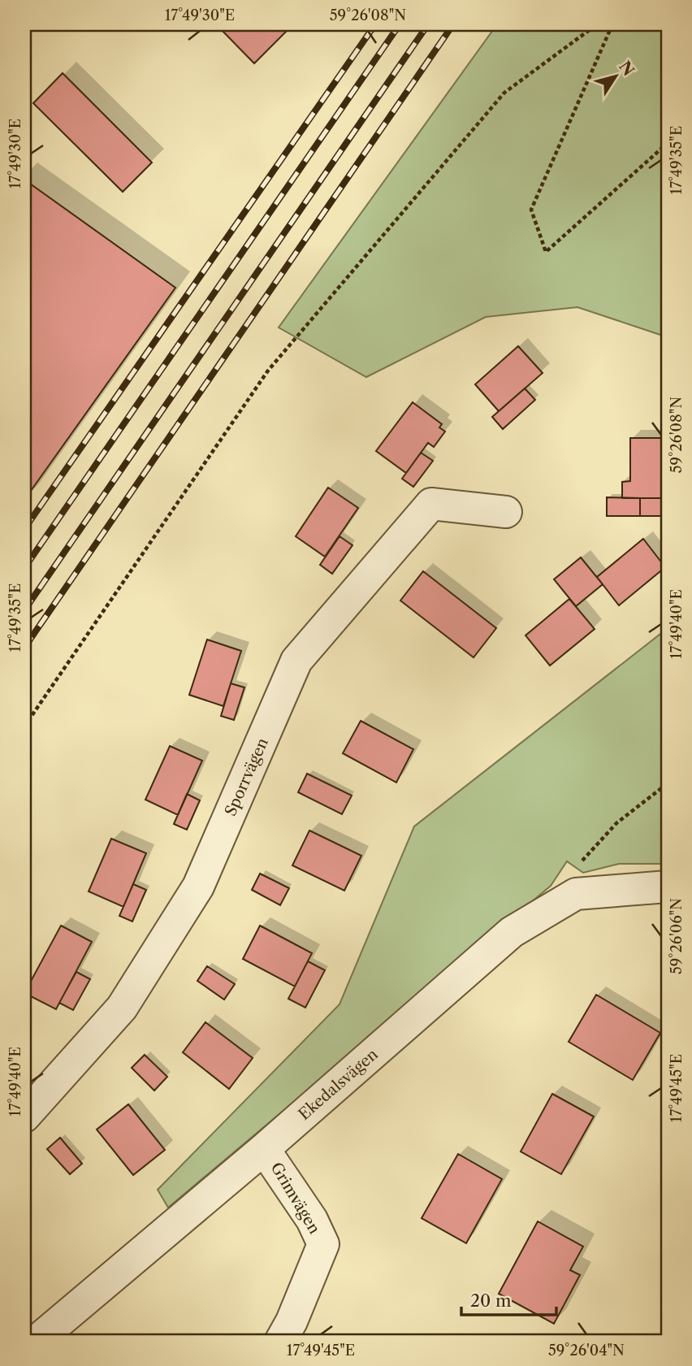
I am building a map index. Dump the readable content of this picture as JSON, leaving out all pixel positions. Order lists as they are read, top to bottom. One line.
{"streets":{"street":["Sporrvägen","Ekedalsvägen","Grimvägen"]},"crossings":[["Ekedalsvägen","Grimvägen"]],"scale_bar":"20 m","north":"top right","coordinates":["17°49'30\"E","59°26'08\"N","17°49'35\"E","17°49'40\"E","59°26'06\"N","17°49'45\"E","59°26'04\"N"]}
